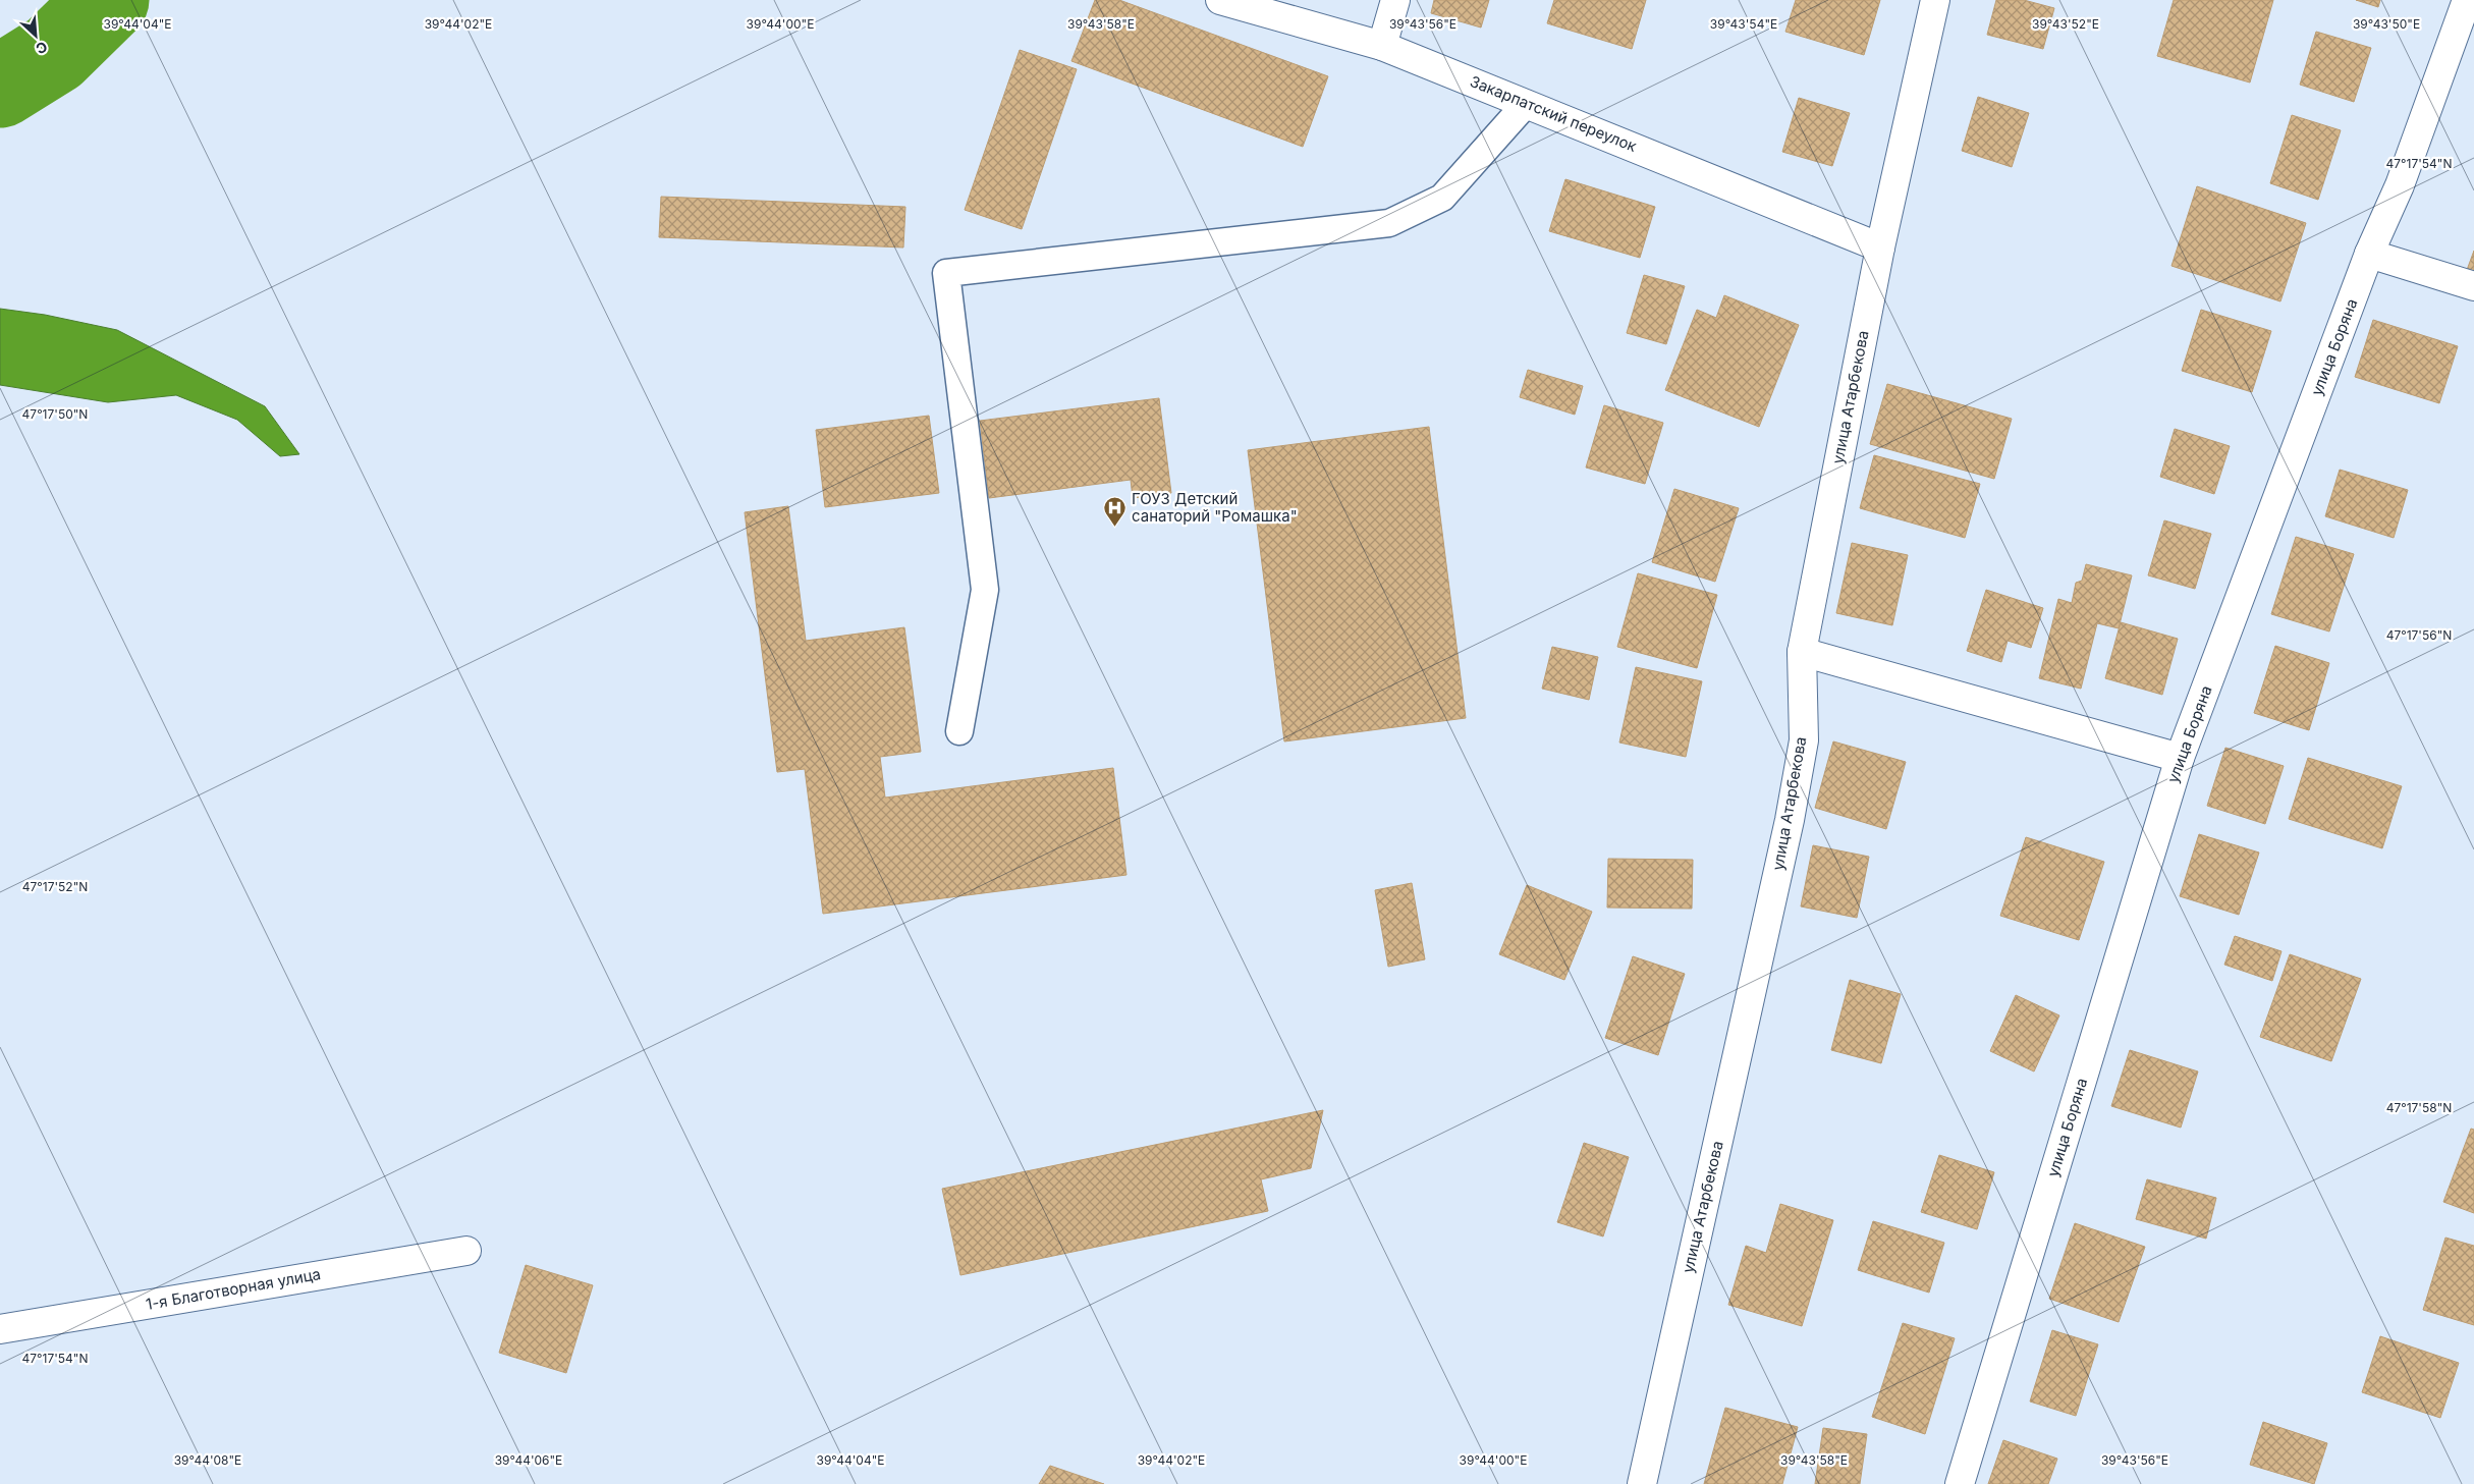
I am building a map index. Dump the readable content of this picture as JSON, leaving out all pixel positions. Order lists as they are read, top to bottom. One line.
{"streets":{"street":["Закарпатский переулок","улица Боряна","улица Атарбекова","1-я Благотворная улица"]},"crossings":[["Закарпатский переулок","улица Атарбекова"]],"places":{"hospital":["ГОУЗ Детский санаторий \"Ромашка\""]},"north":"bottom right","coordinates":["39°44'04\"E","39°44'02\"E","39°44'00\"E","39°43'58\"E","39°43'56\"E","39°43'54\"E","39°43'52\"E","39°43'50\"E","47°17'54\"N","47°17'50\"N","47°17'56\"N","47°17'52\"N","47°17'58\"N","39°44'08\"E","39°44'06\"E"]}
